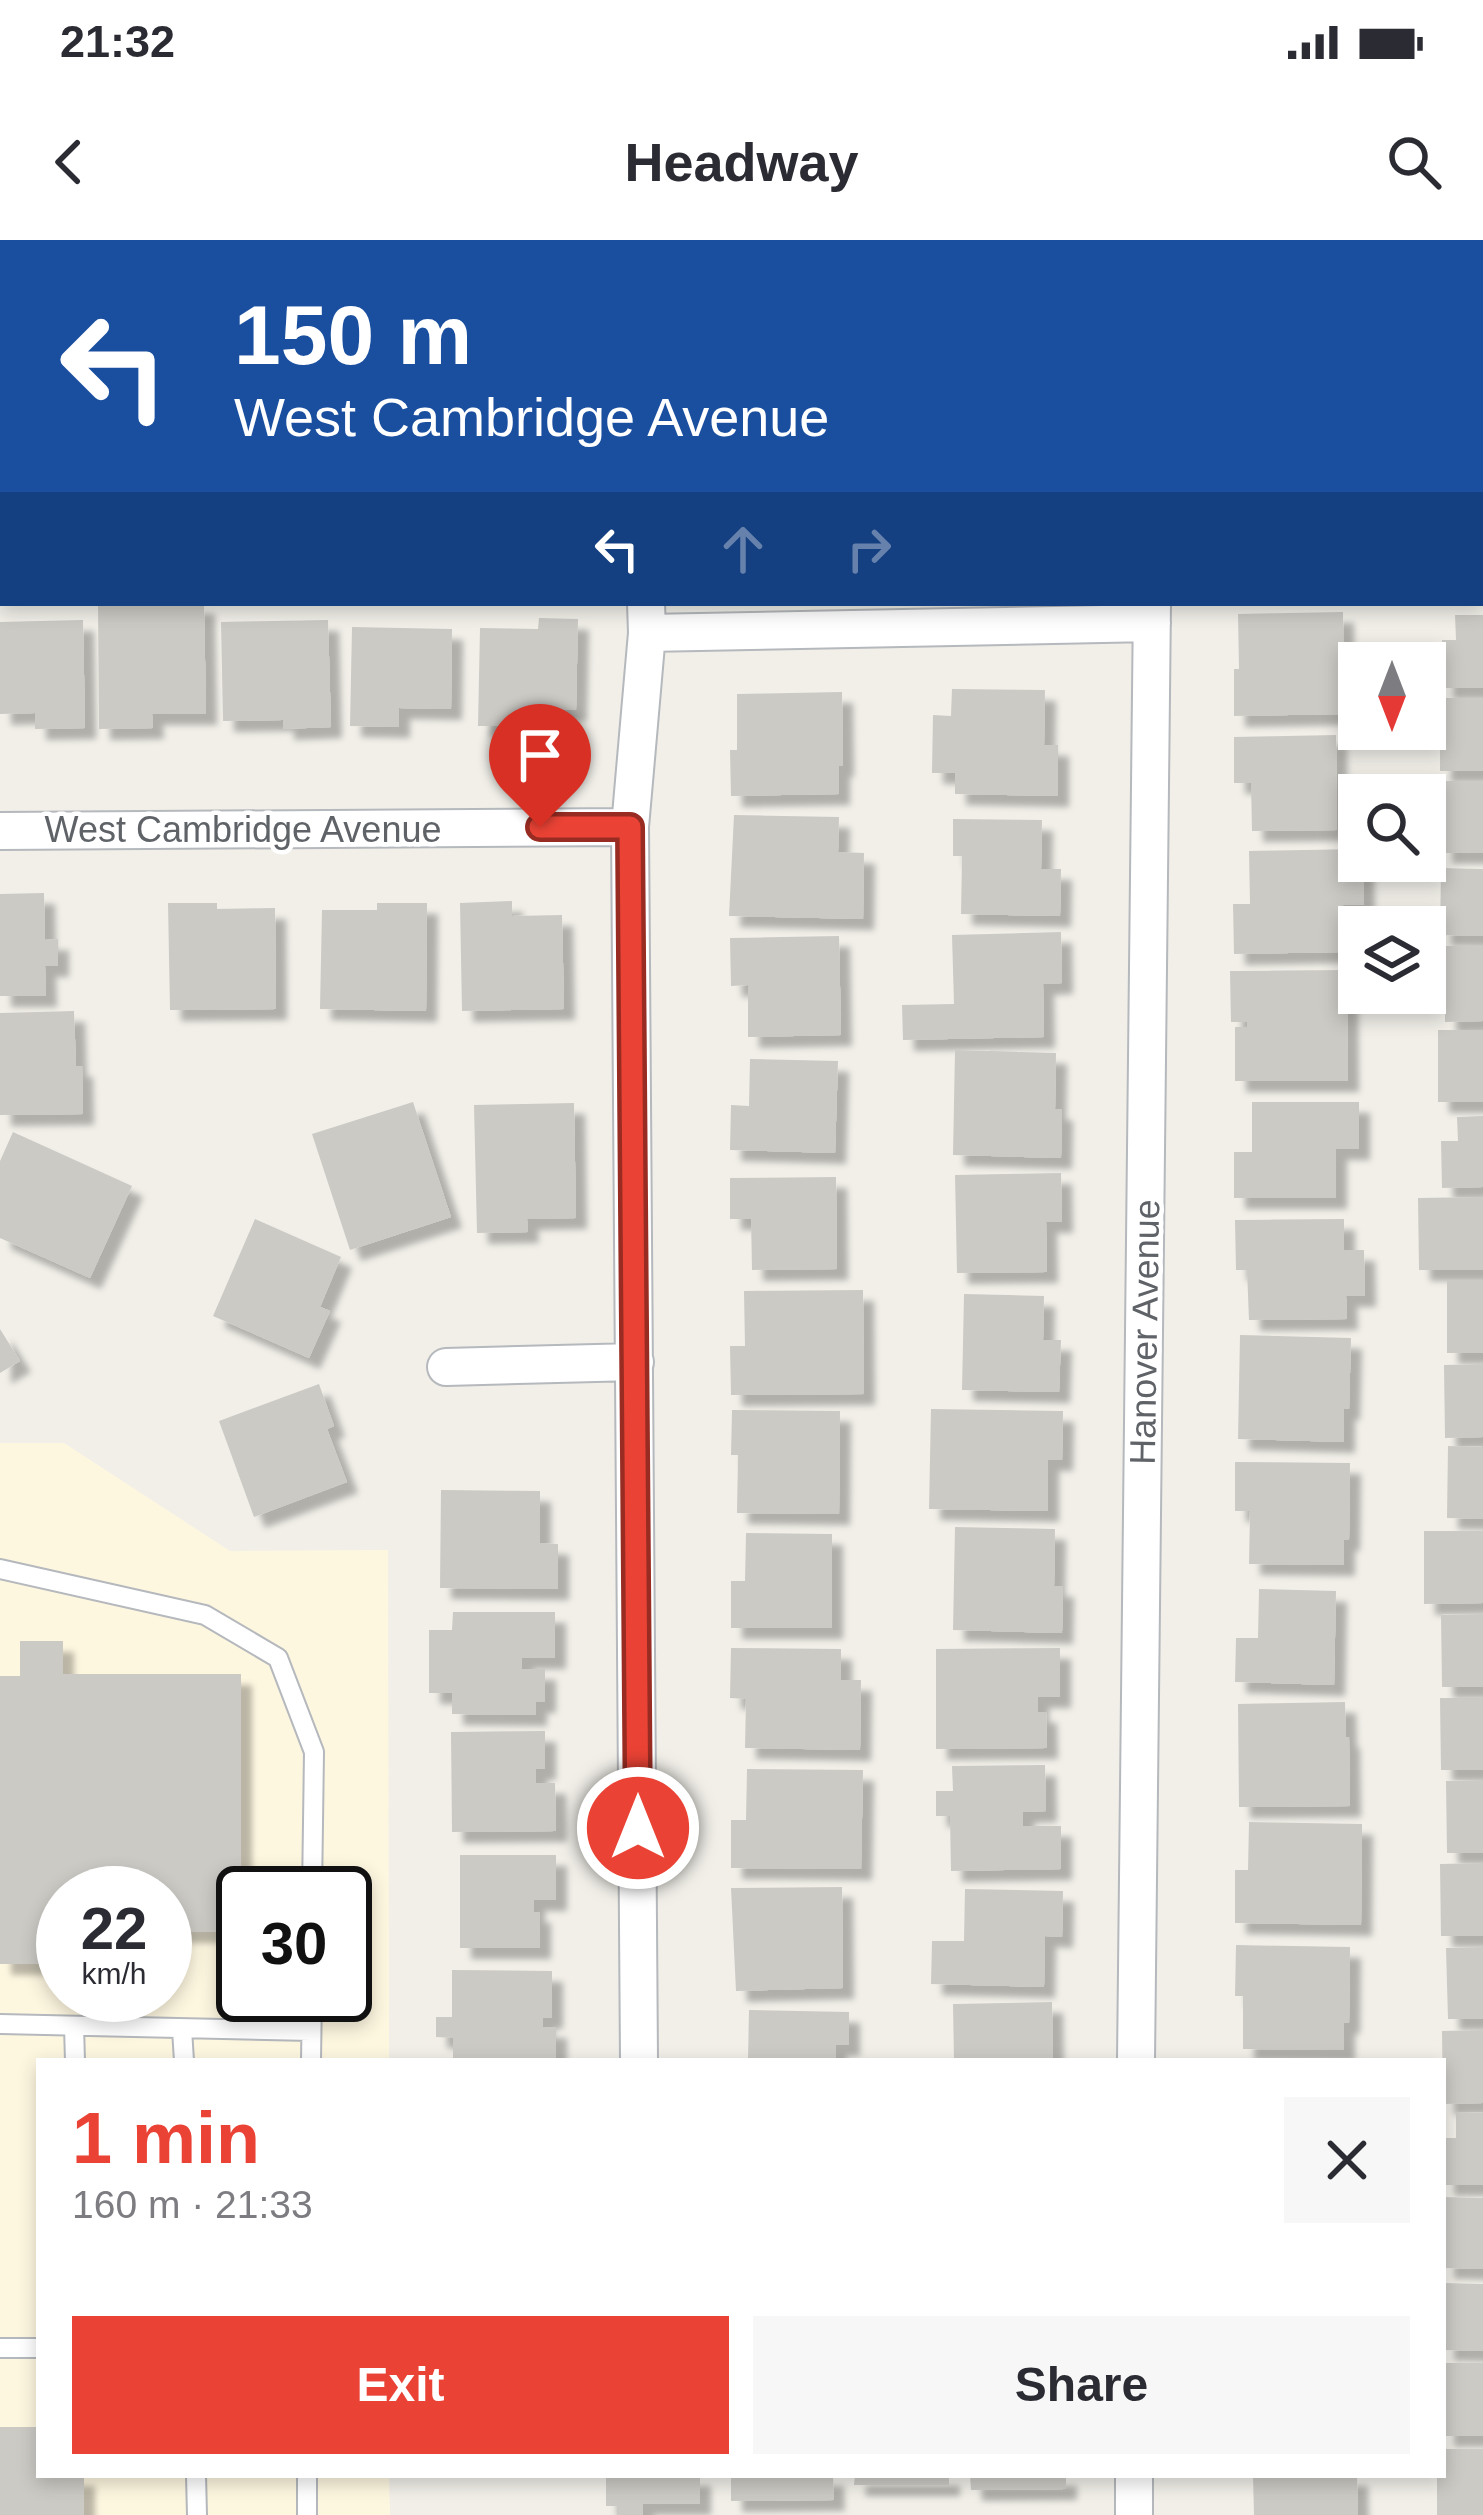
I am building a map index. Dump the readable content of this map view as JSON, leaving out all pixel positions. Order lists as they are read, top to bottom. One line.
{"streets":{"street":["West Cambridge Avenue","Hanover Avenue"]},"north":"bottom","page":{"status":"21:32","header":"Headway","turn":["150 m","West Cambridge Avenue"],"speed":"22 km/h","limit":"30","heading":["1 min","160 m · 21:33"],"buttons":["Exit","Share"]}}
